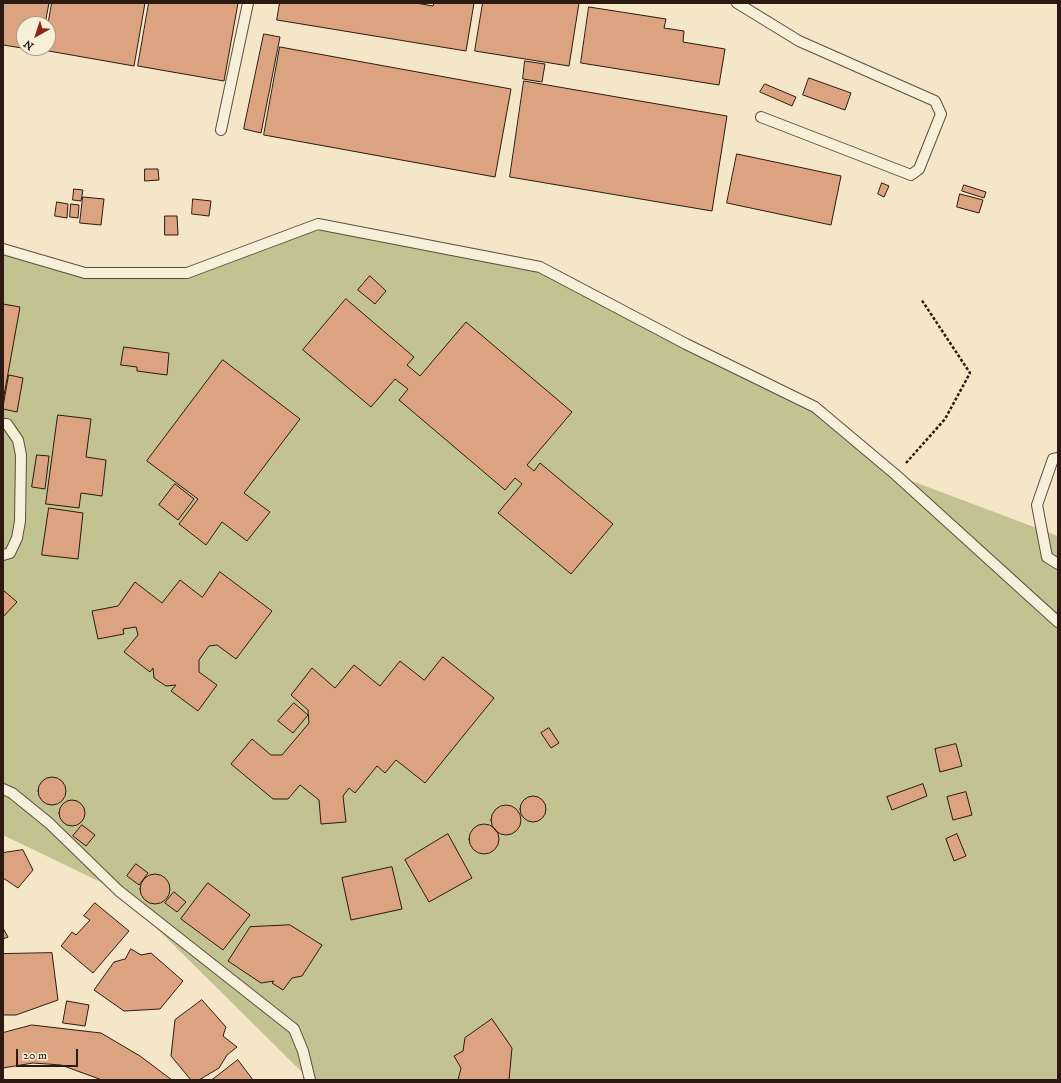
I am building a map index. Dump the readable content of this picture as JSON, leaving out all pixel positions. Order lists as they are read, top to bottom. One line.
{"scale_bar":"20 m","north":"bottom left"}
